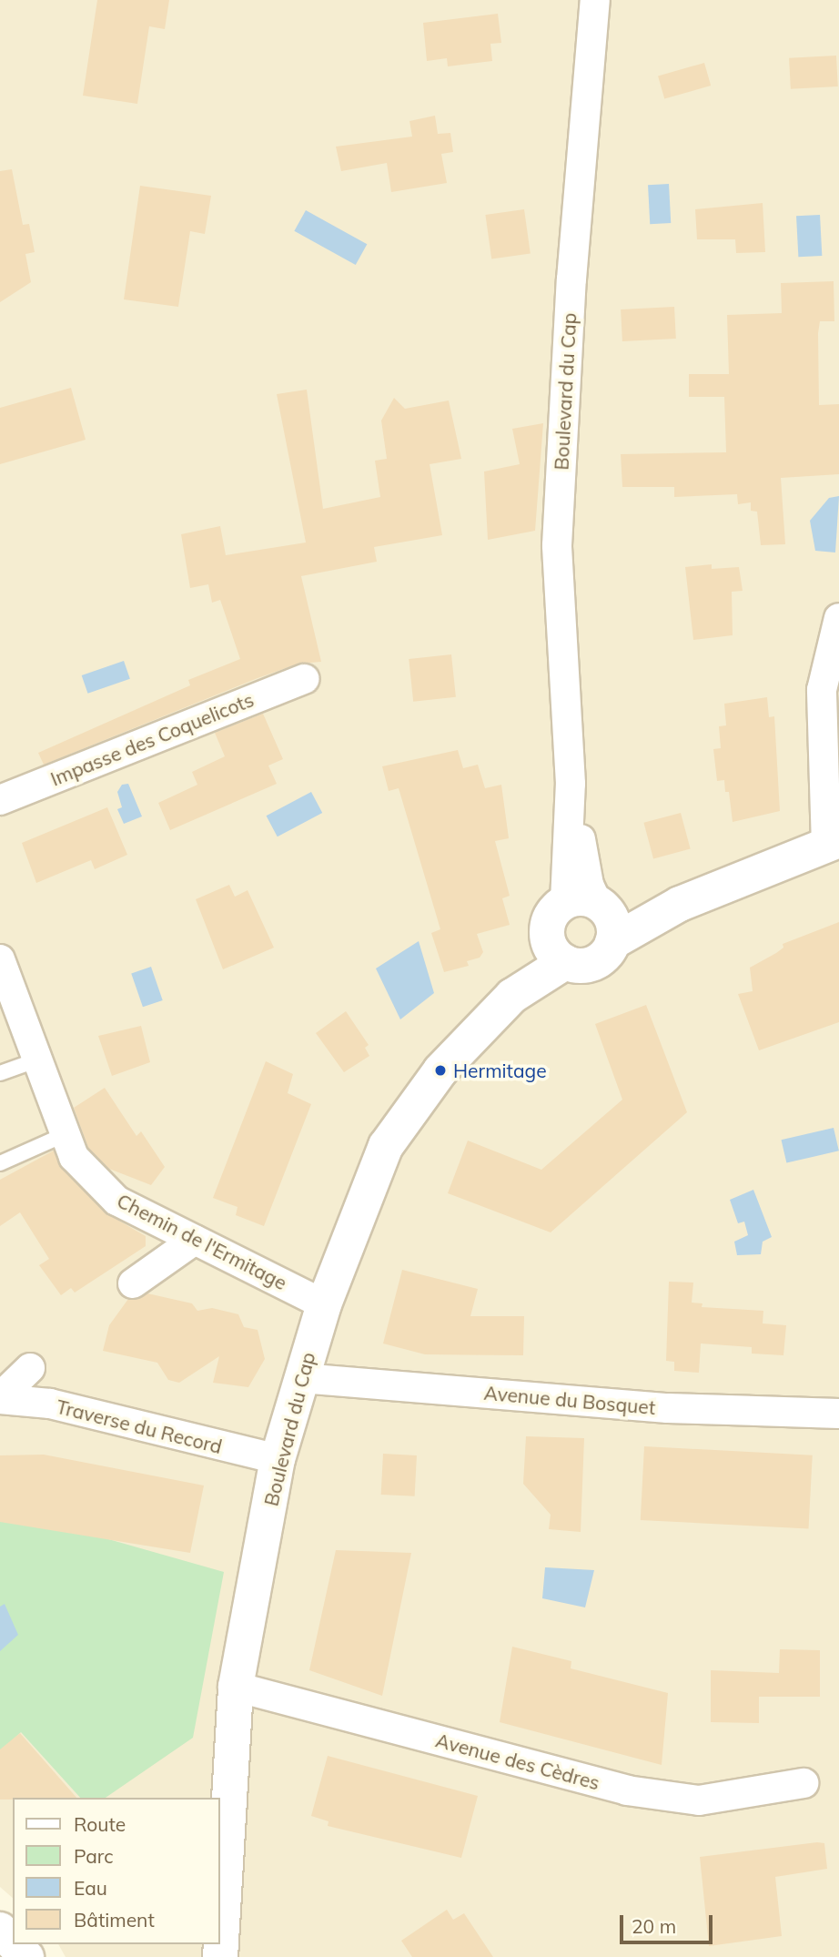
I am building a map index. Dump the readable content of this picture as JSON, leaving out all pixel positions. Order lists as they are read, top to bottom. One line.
{"streets":{"street":["Boulevard du Cap","Impasse des Coquelicots","Chemin de l'Ermitage","Avenue du Bosquet","Traverse du Record","Avenue des Cèdres"]},"crossings":[["Boulevard du Cap","Chemin de l'Ermitage"],["Boulevard du Cap","Avenue du Bosquet"],["Boulevard du Cap","Traverse du Record"],["Boulevard du Cap","Avenue des Cèdres"]],"places":["Hermitage"],"legend":["Route","Parc","Eau","Bâtiment"],"scale_bar":"20 m"}
